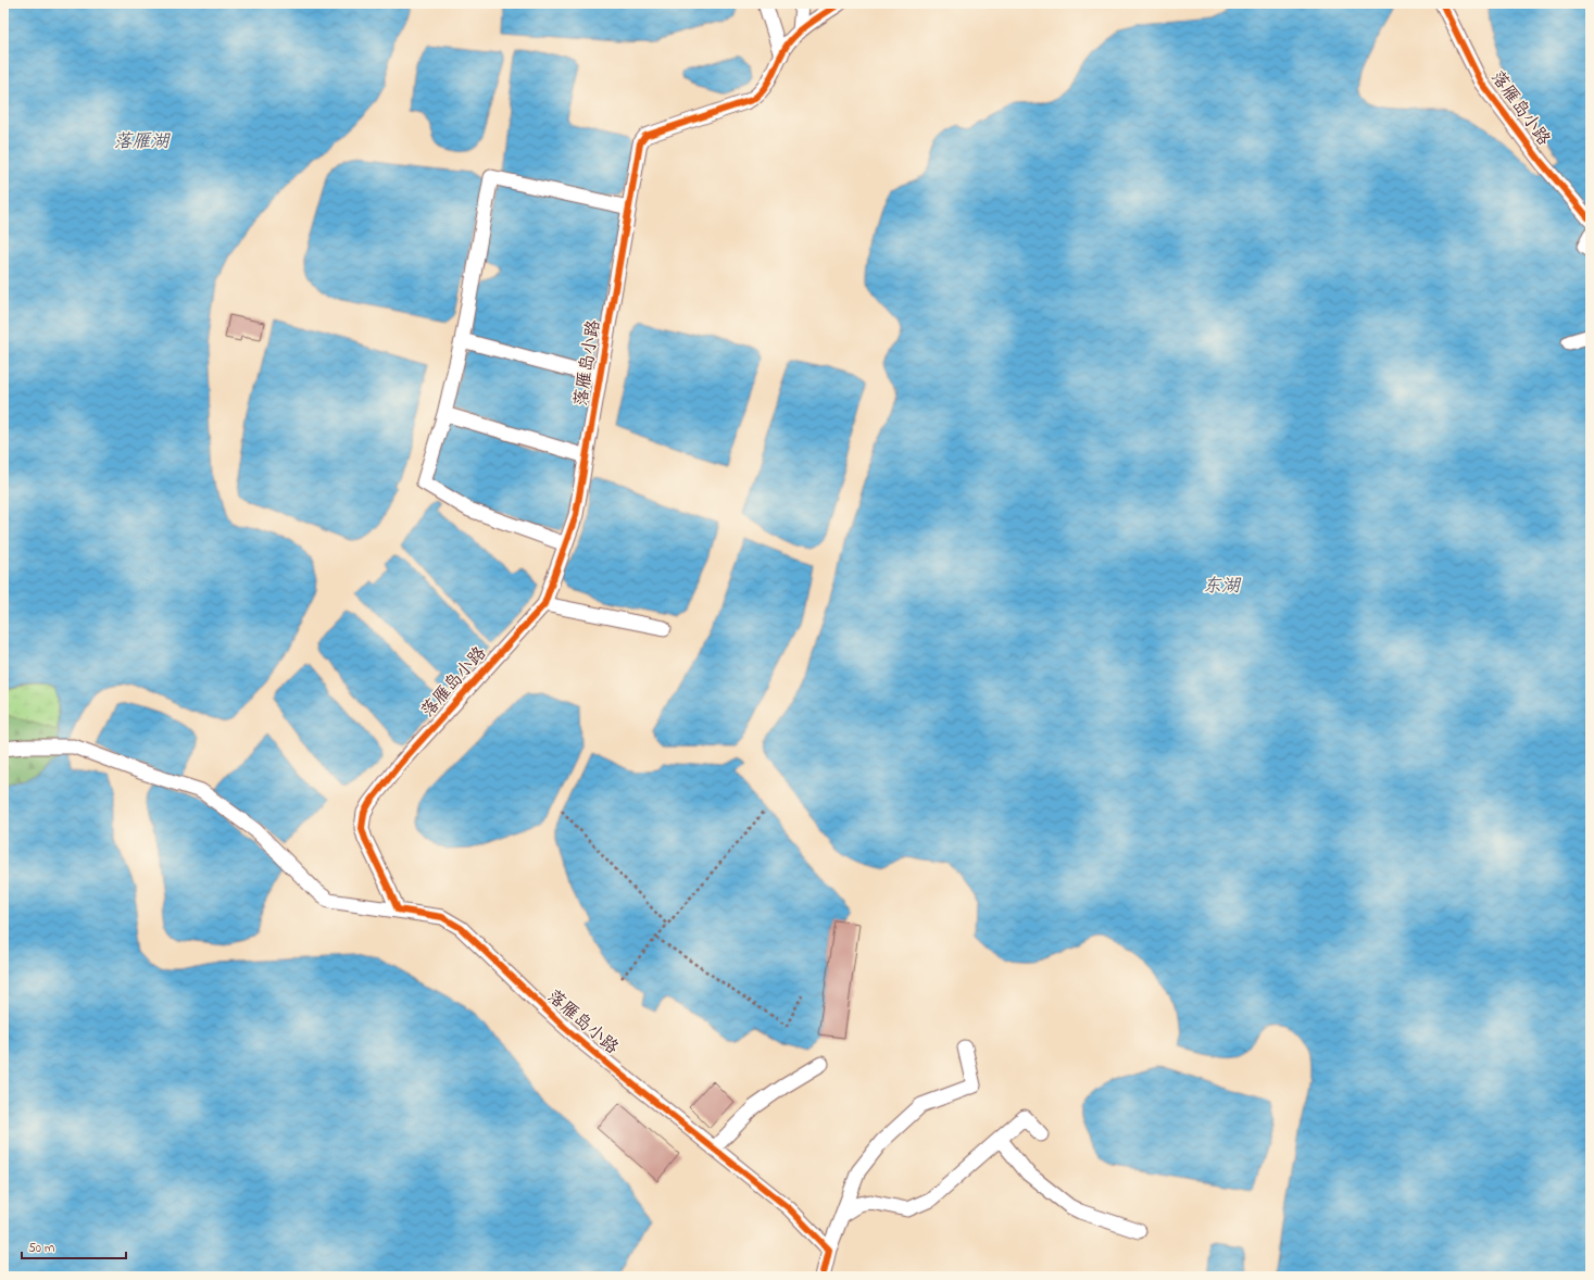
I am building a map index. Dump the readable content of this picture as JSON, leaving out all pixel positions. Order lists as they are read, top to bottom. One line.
{"streets":{"street":["落雁岛小路"]},"water":["落雁湖","东湖"],"scale_bar":"50 m"}
